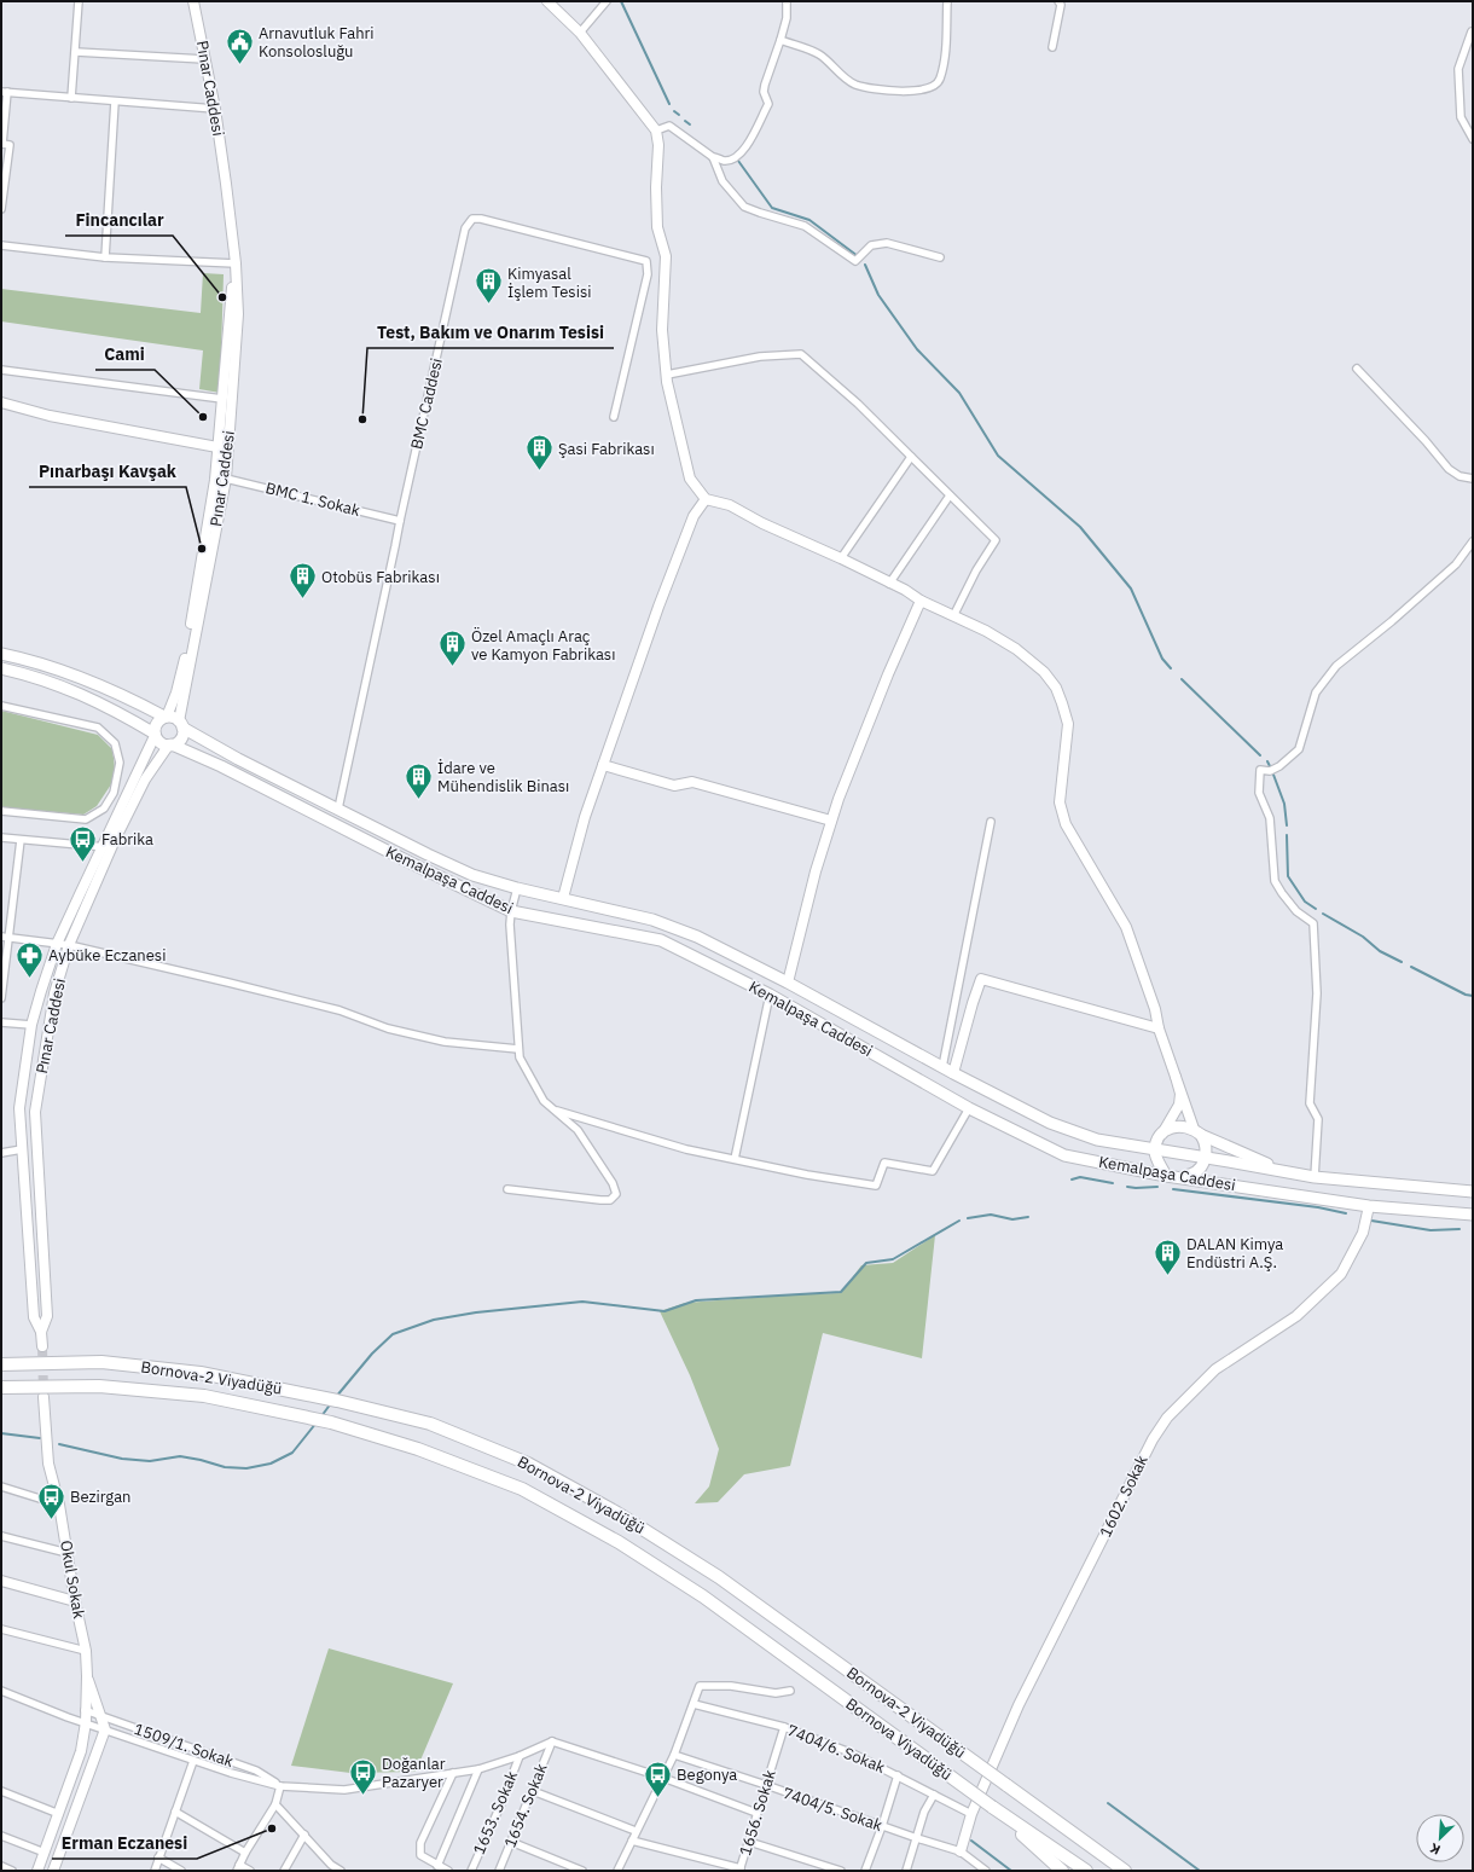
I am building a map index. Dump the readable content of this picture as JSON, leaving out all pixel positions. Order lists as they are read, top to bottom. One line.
{"streets":{"highway":["Bornova-2 Viyadüğü","Bornova Viyadüğü"],"main road":["Kemalpaşa Caddesi"],"street":["Pınar Caddesi","BMC Caddesi","BMC 1. Sokak","1602. Sokak","Okul Sokak","1509/1. Sokak","7404/6. Sokak","1654. Sokak","7404/5. Sokak","1653. Sokak","1656. Sokak"]},"crossings":[["Pınar Caddesi","BMC 1. Sokak"],["Pınar Caddesi","Kemalpaşa Caddesi"],["BMC Caddesi","BMC 1. Sokak"],["BMC Caddesi","Kemalpaşa Caddesi"],["Kemalpaşa Caddesi","1602. Sokak"],["Bornova-2 Viyadüğü","Bornova Viyadüğü"],["1602. Sokak","7404/6. Sokak"],["1602. Sokak","7404/5. Sokak"],["Okul Sokak","1509/1. Sokak"],["7404/6. Sokak","1656. Sokak"],["7404/5. Sokak","1656. Sokak"]],"places":{"public building":["Arnavutluk Fahri Konsolosluğu"],"other":["Fincancılar","Cami","Test, Bakım ve Onarım Tesisi","Pınarbaşı Kavşak","Erman Eczanesi"],"building":["Kimyasal İşlem Tesisi","Şasi Fabrikası","Otobüs Fabrikası","Özel Amaçlı Araç ve Kamyon Fabrikası","İdare ve Mühendislik Binası","DALAN Kimya Endüstri A.Ş."],"bus stop":["Fabrika","Bezirgan","Doğanlar Pazaryer","Begonya"],"pharmacy":["Aybüke Eczanesi"]},"north":"bottom left"}
